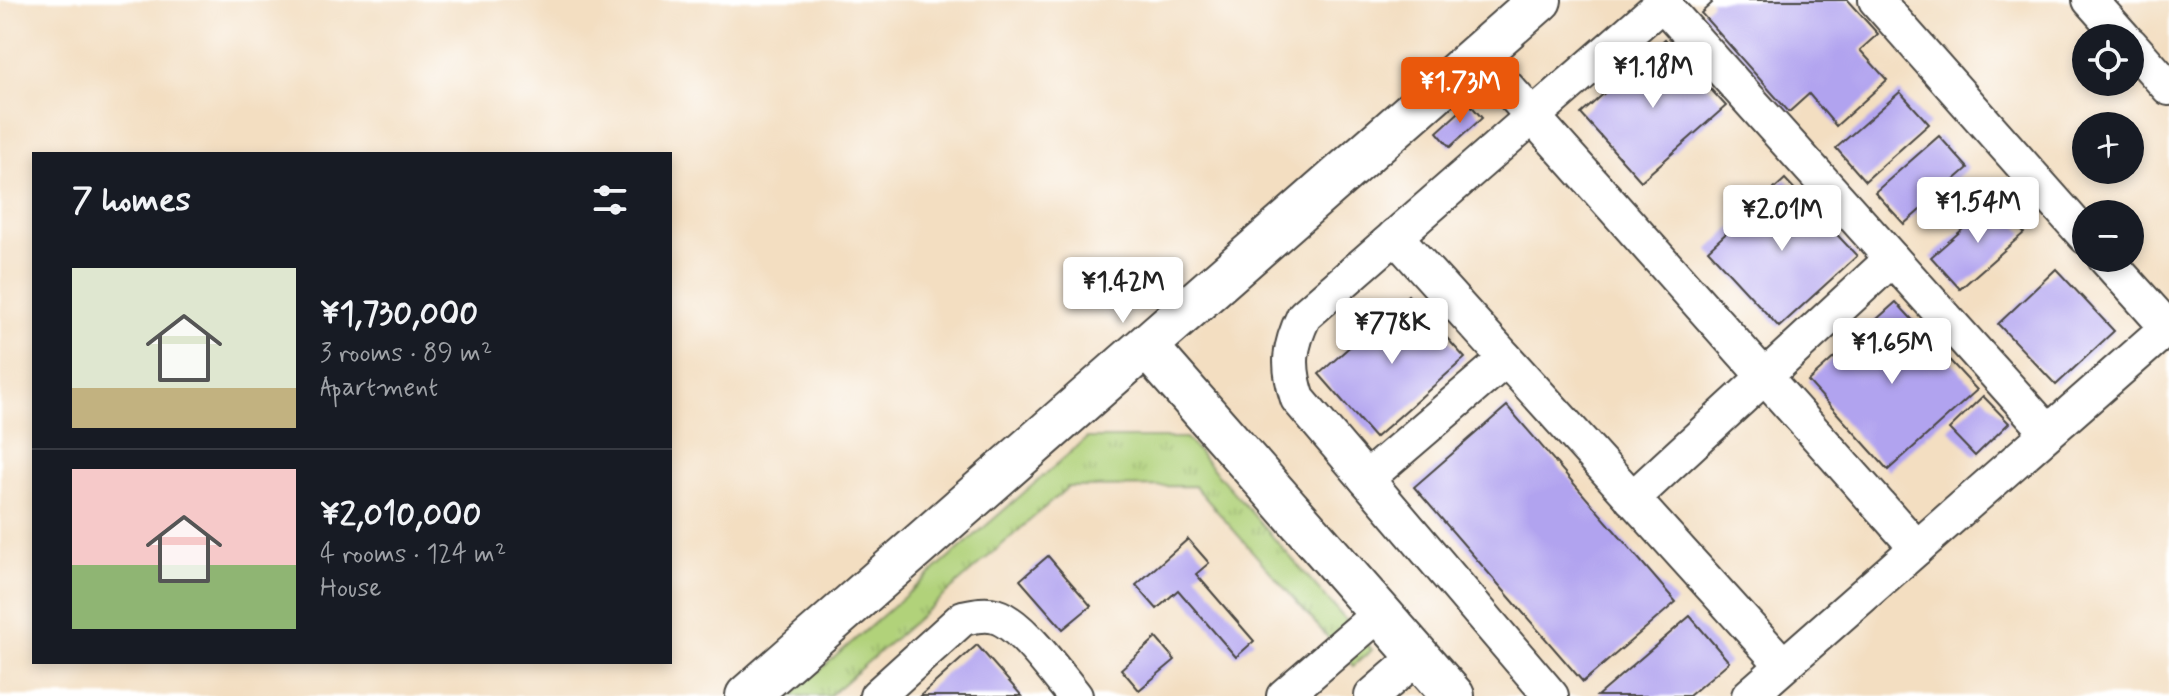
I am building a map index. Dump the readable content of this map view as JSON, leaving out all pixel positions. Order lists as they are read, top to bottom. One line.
{"page":{"map_buttons":["+","−"],"price":["¥1.18M","¥1.73M","¥1.54M","¥2.01M","¥1.42M","¥778K","¥1.65M"],"heading":"7 homes","list":[{"name":"¥1,730,000","note":"3 rooms · 89 m² · Apartment"},{"name":"¥2,010,000","note":"4 rooms · 124 m² · House"}]}}
